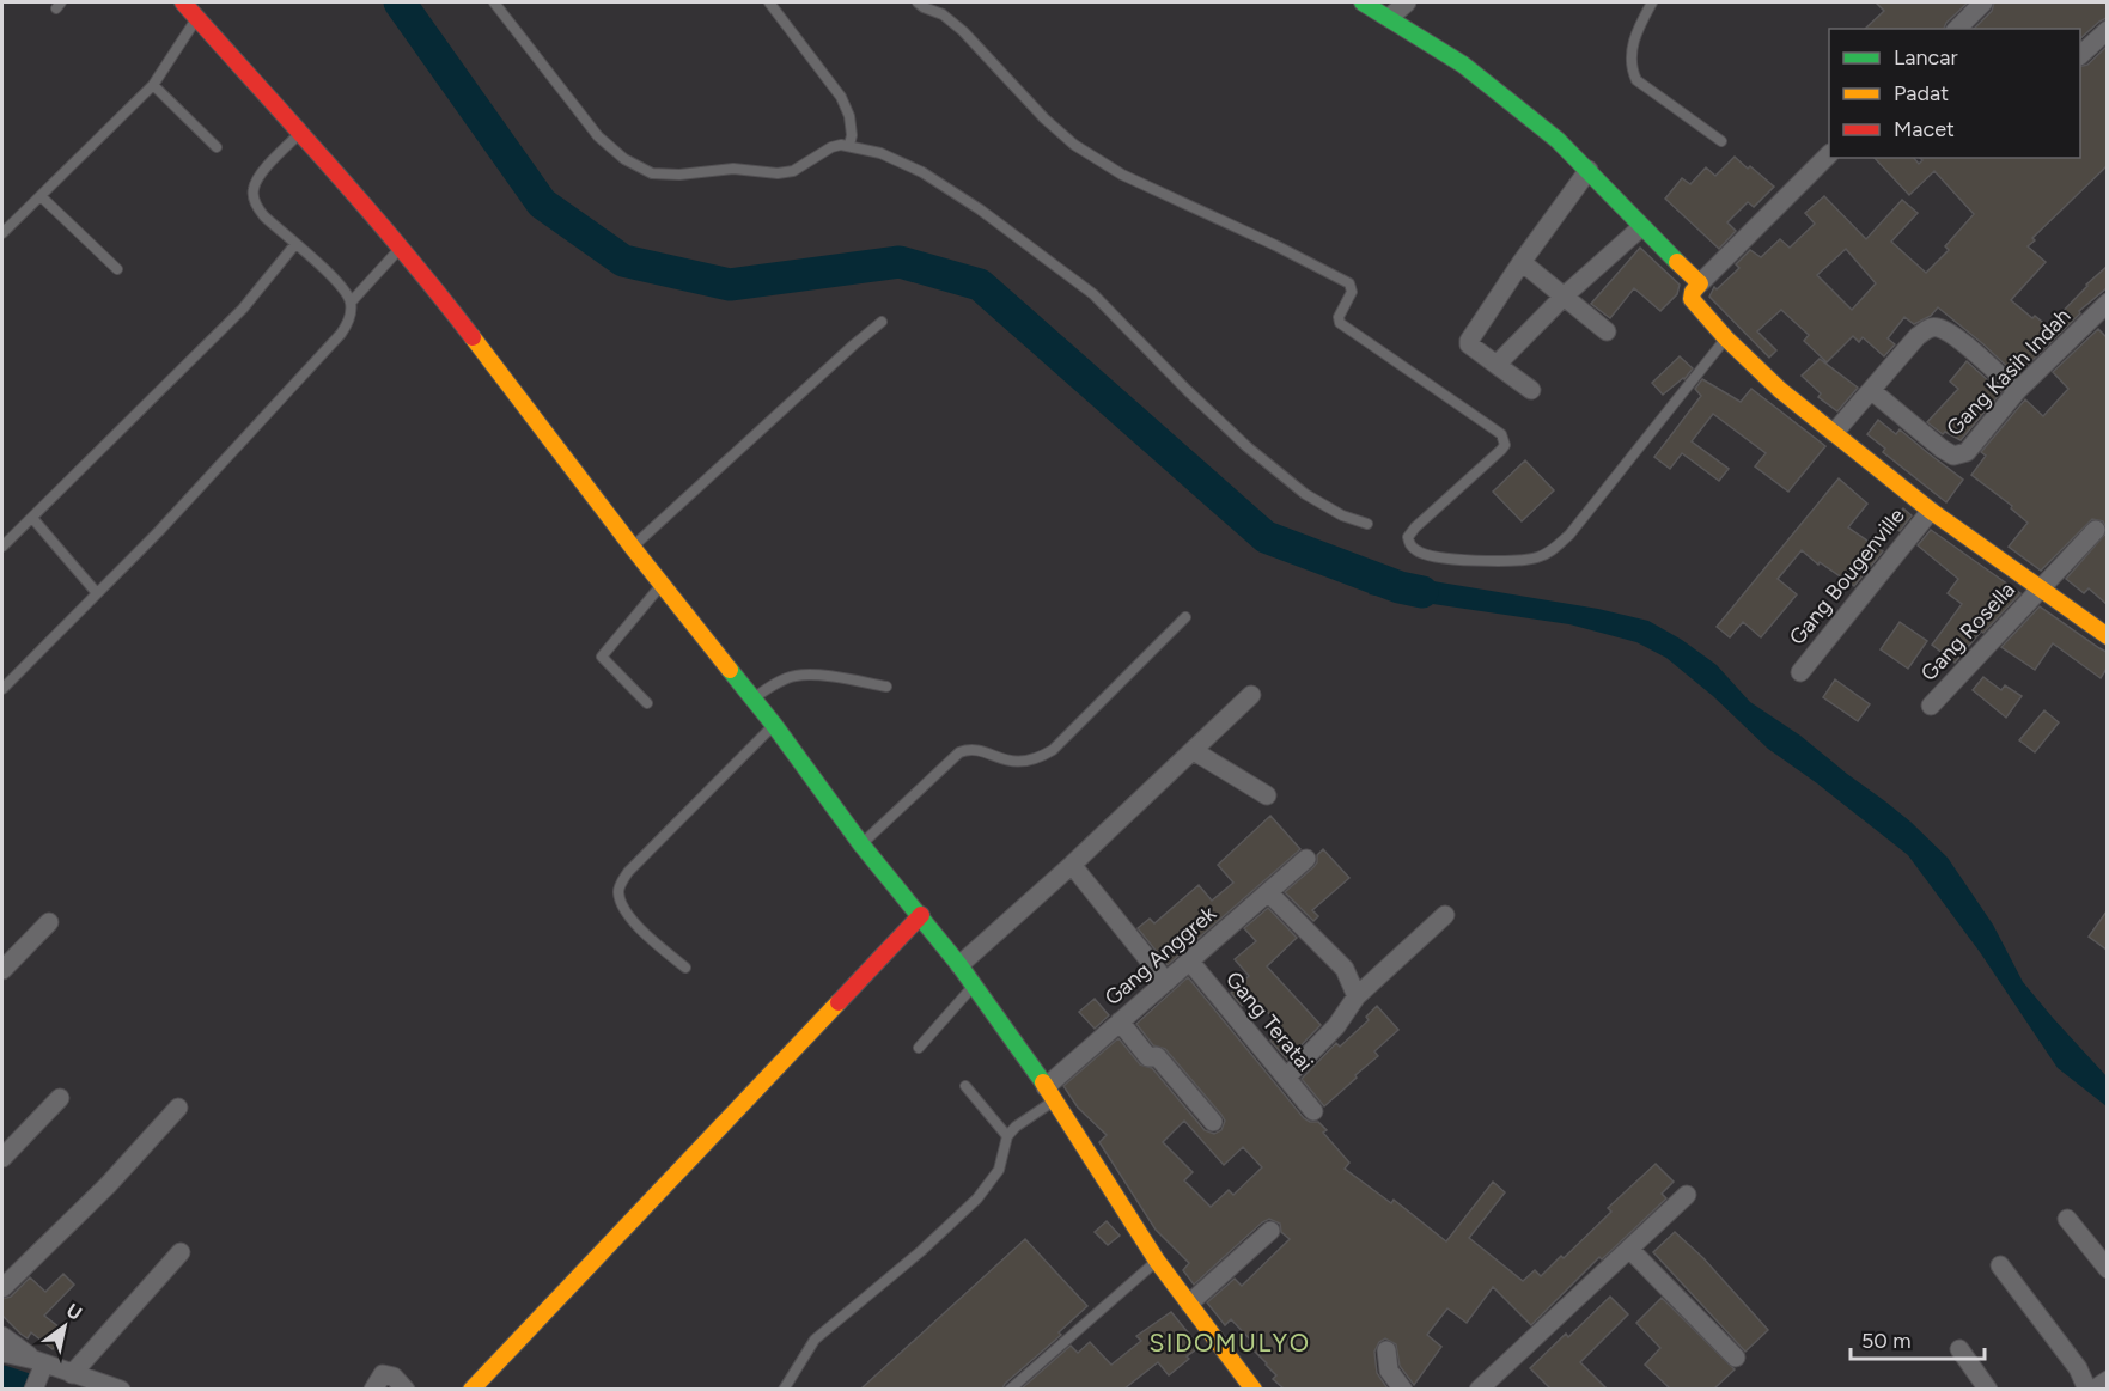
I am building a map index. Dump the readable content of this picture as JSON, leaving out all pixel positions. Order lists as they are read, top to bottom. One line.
{"streets":{"street":["Gang Kasih Indah","Gang Bougenville","Gang Rosella","Gang Anggrek","Gang Teratai"]},"crossings":[["Gang Anggrek","Gang Teratai"]],"districts":["SIDOMULYO"],"legend":["Lancar","Padat","Macet"],"scale_bar":"50 m","north":"top right"}
